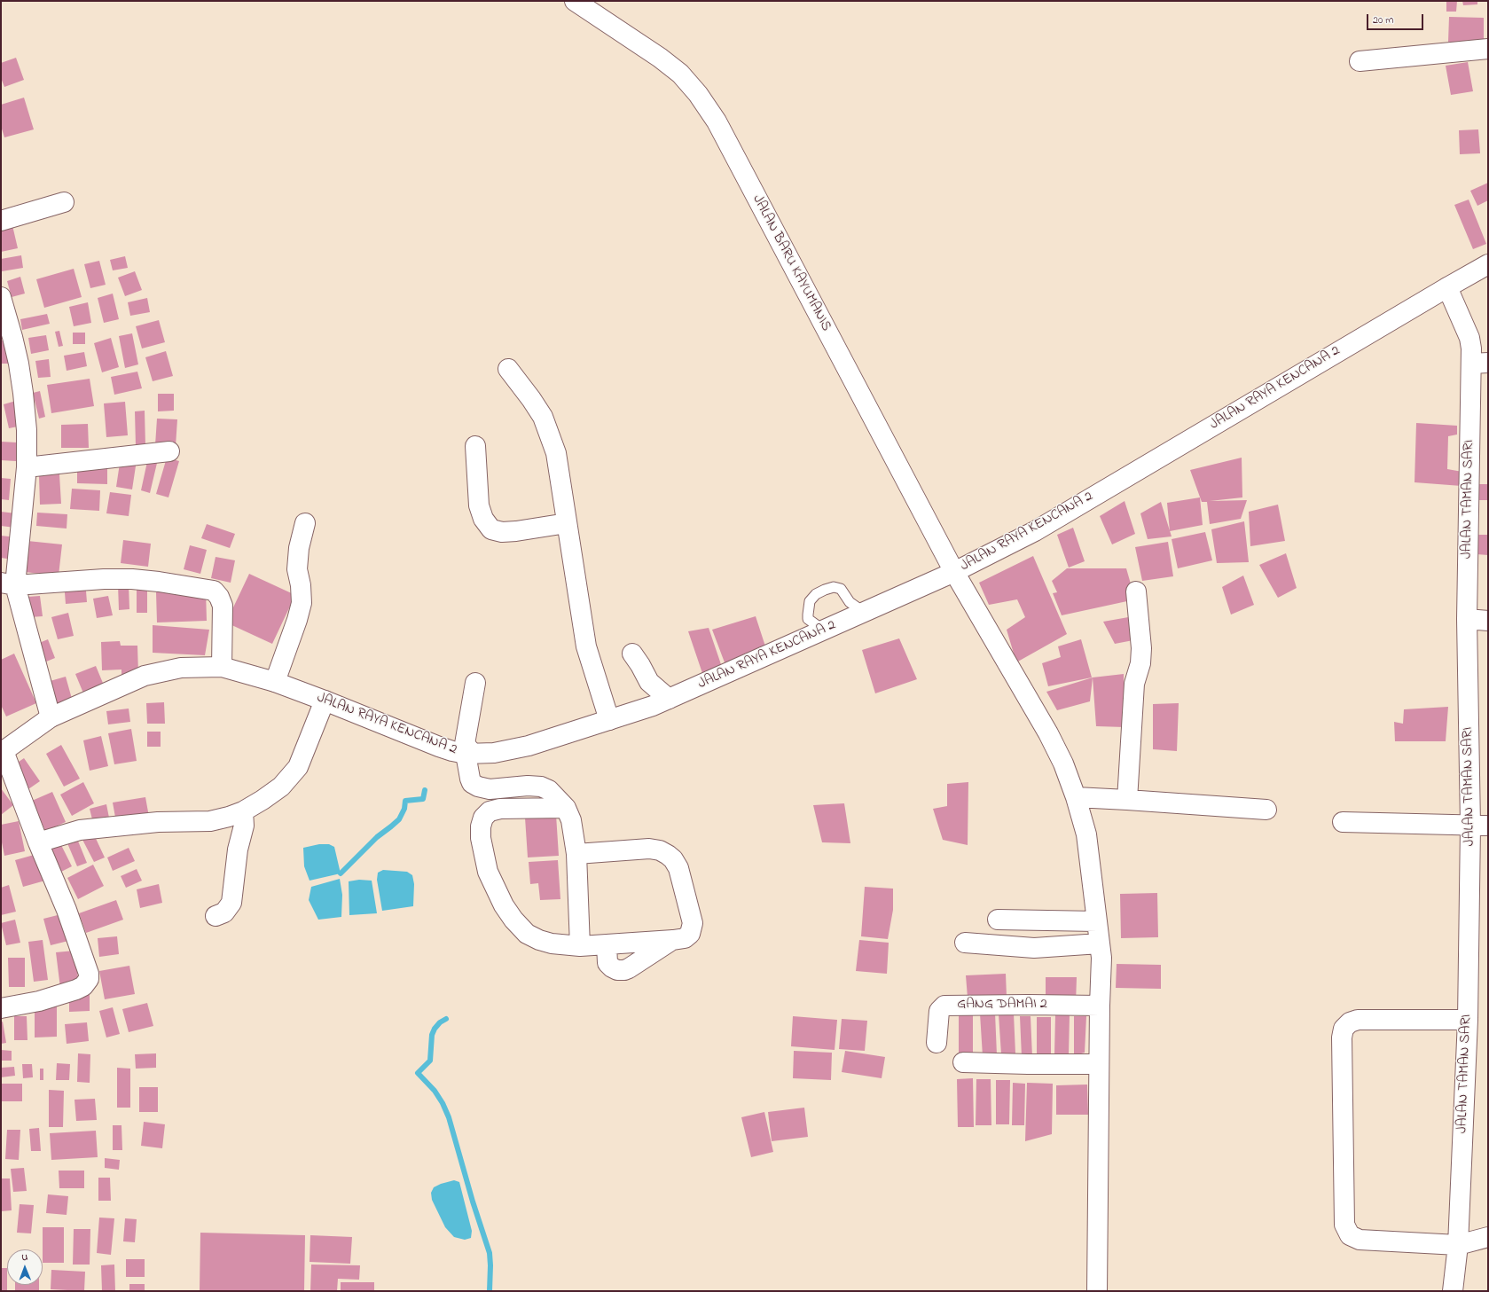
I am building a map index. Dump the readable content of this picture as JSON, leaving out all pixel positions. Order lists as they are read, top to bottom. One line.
{"streets":{"street":["JALAN BARU KAYUMANIS","JALAN RAYA KENCANA 2","JALAN TAMAN SARI","GANG DAMAI 2"]},"crossings":[["JALAN BARU KAYUMANIS","JALAN RAYA KENCANA 2"],["JALAN BARU KAYUMANIS","GANG DAMAI 2"],["JALAN RAYA KENCANA 2","JALAN TAMAN SARI"]],"scale_bar":"20 m","north":"top"}
